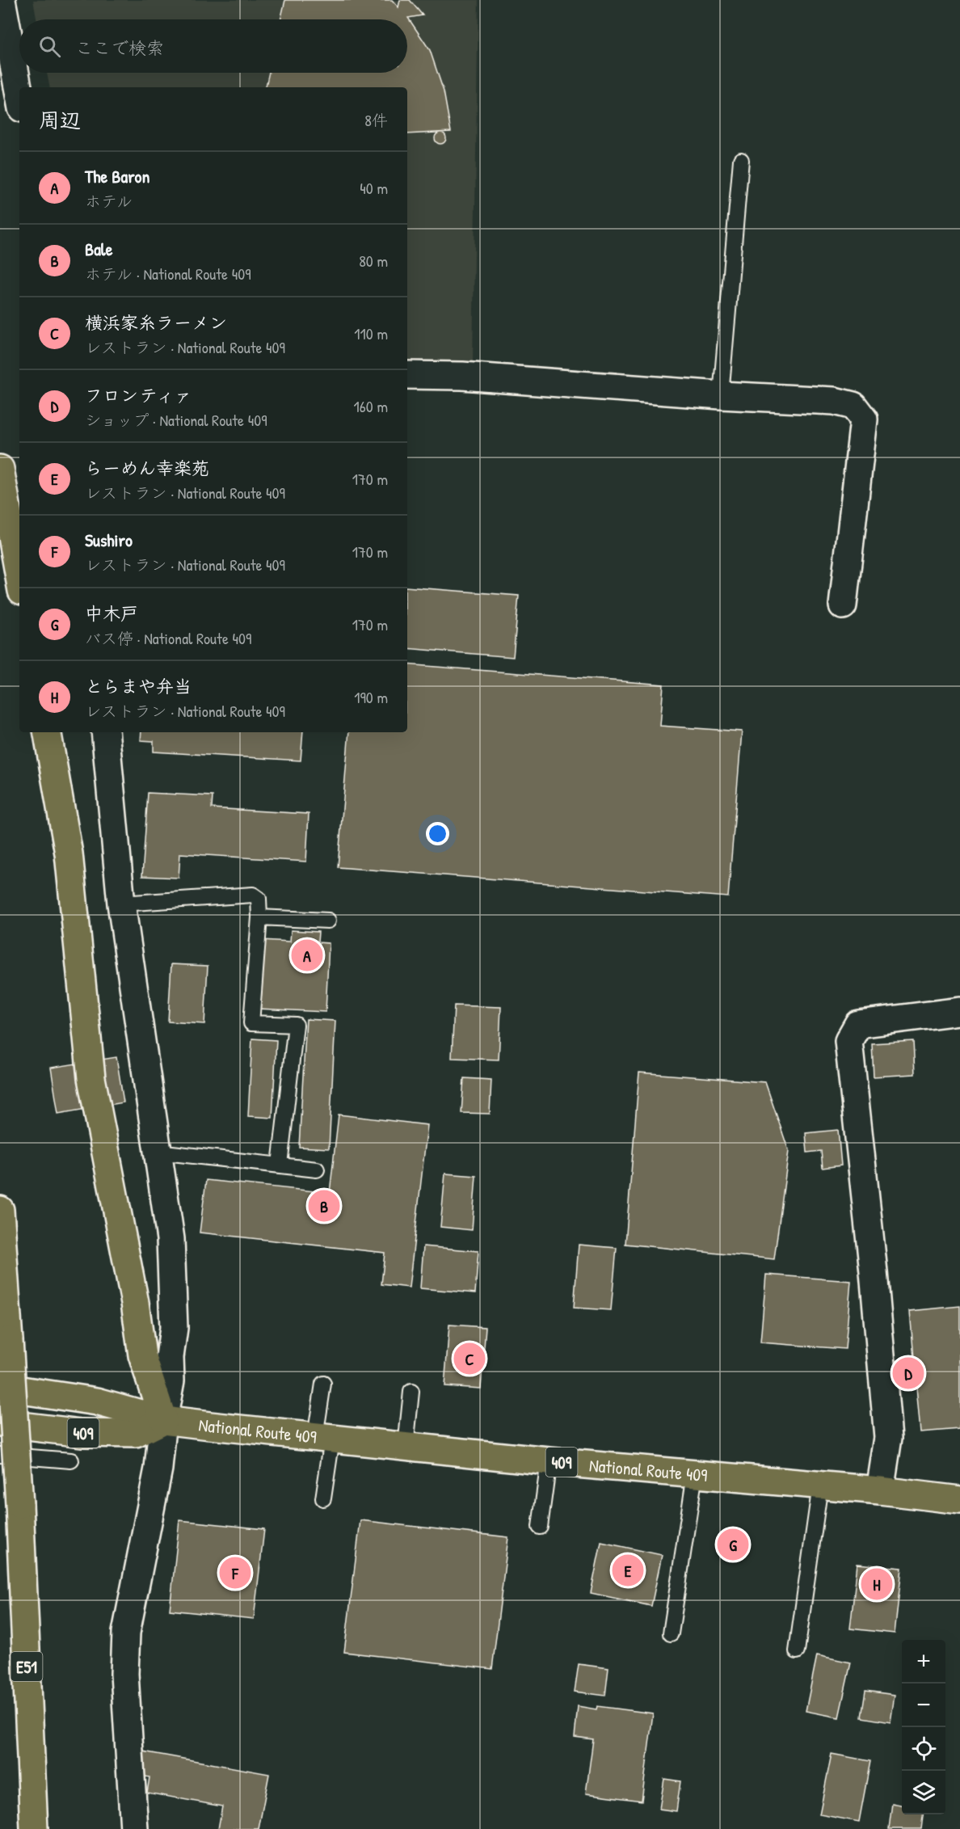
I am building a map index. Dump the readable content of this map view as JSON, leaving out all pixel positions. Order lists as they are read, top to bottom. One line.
{"streets":{"highway":["National Route 409","409","E51"]},"crossings":[["National Route 409","409"]],"page":{"search":"ここで検索","heading":["周辺","8件"],"list":[{"mark":"A","name":"The Baron","note":"ホテル","value":"40 m"},{"mark":"B","name":"Bale","note":"ホテル · National Route 409","value":"80 m"},{"mark":"C","name":"横浜家糸ラーメン","note":"レストラン · National Route 409","value":"110 m"},{"mark":"D","name":"フロンティァ","note":"ショップ · National Route 409","value":"160 m"},{"mark":"E","name":"らーめん幸楽苑","note":"レストラン · National Route 409","value":"170 m"},{"mark":"F","name":"Sushiro","note":"レストラン · National Route 409","value":"170 m"},{"mark":"G","name":"中木戸","note":"バス停 · National Route 409","value":"170 m"},{"mark":"H","name":"とらまや弁当","note":"レストラン · National Route 409","value":"190 m"}],"pins":["A","B","C","D","G","E","F","H"],"map_buttons":["+","−"]}}
